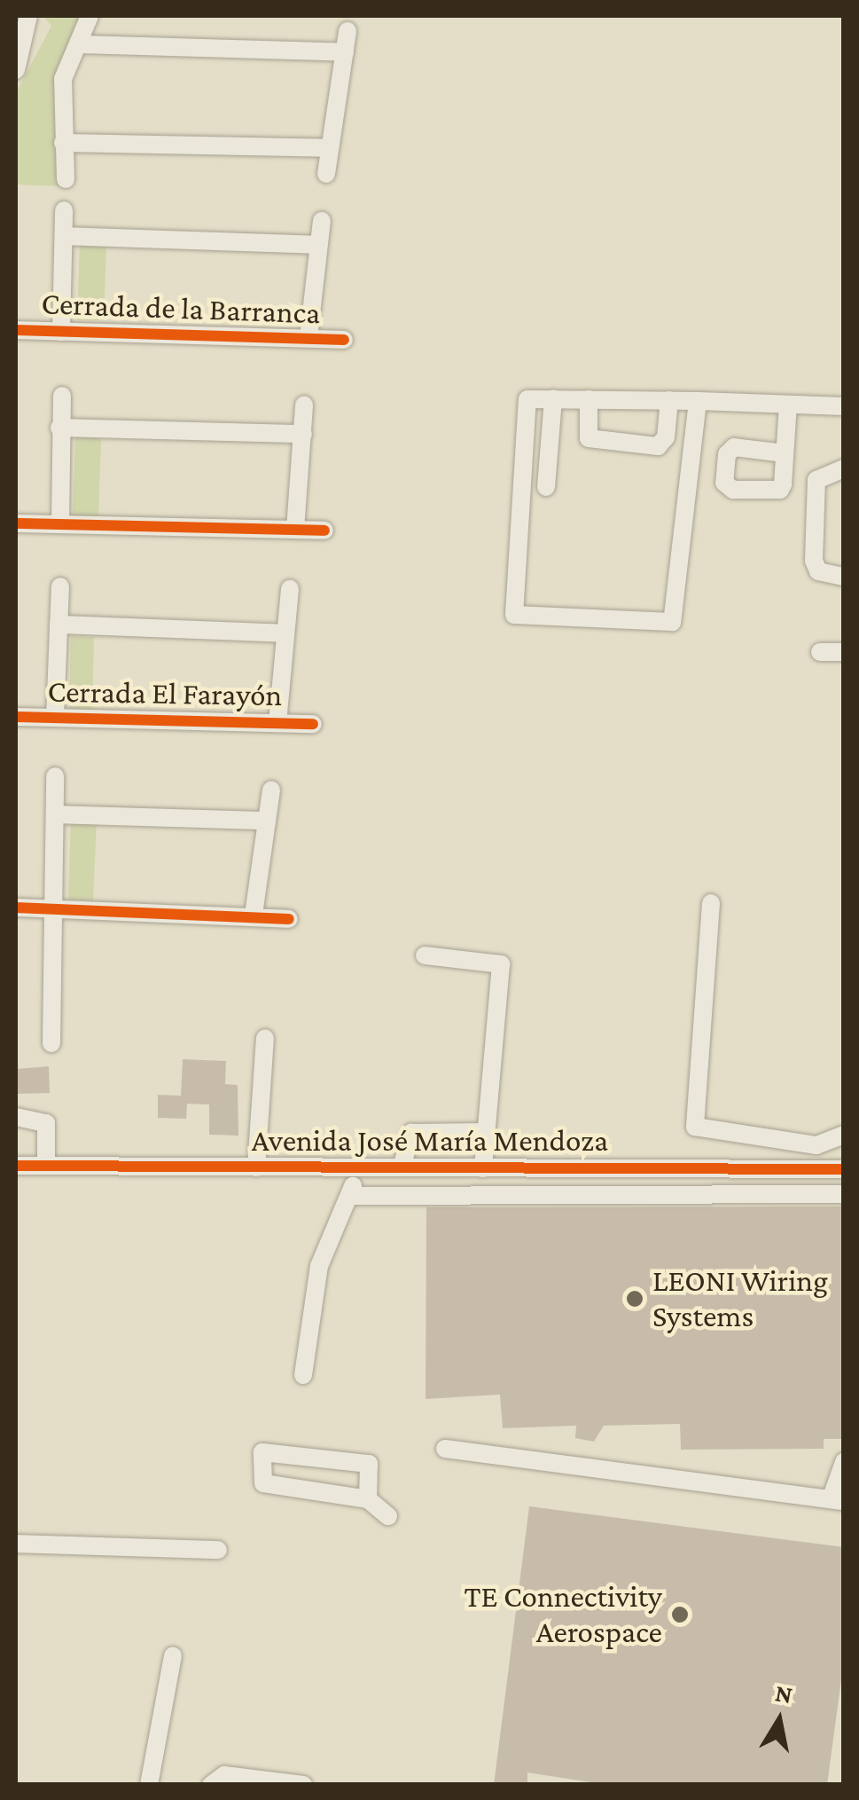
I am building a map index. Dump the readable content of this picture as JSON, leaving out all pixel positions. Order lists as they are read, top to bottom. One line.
{"streets":{"street":["Cerrada de la Barranca","Cerrada El Farayón","Avenida José María Mendoza"]},"places":["LEONI Wiring Systems","TE Connectivity Aerospace"],"north":"top"}
